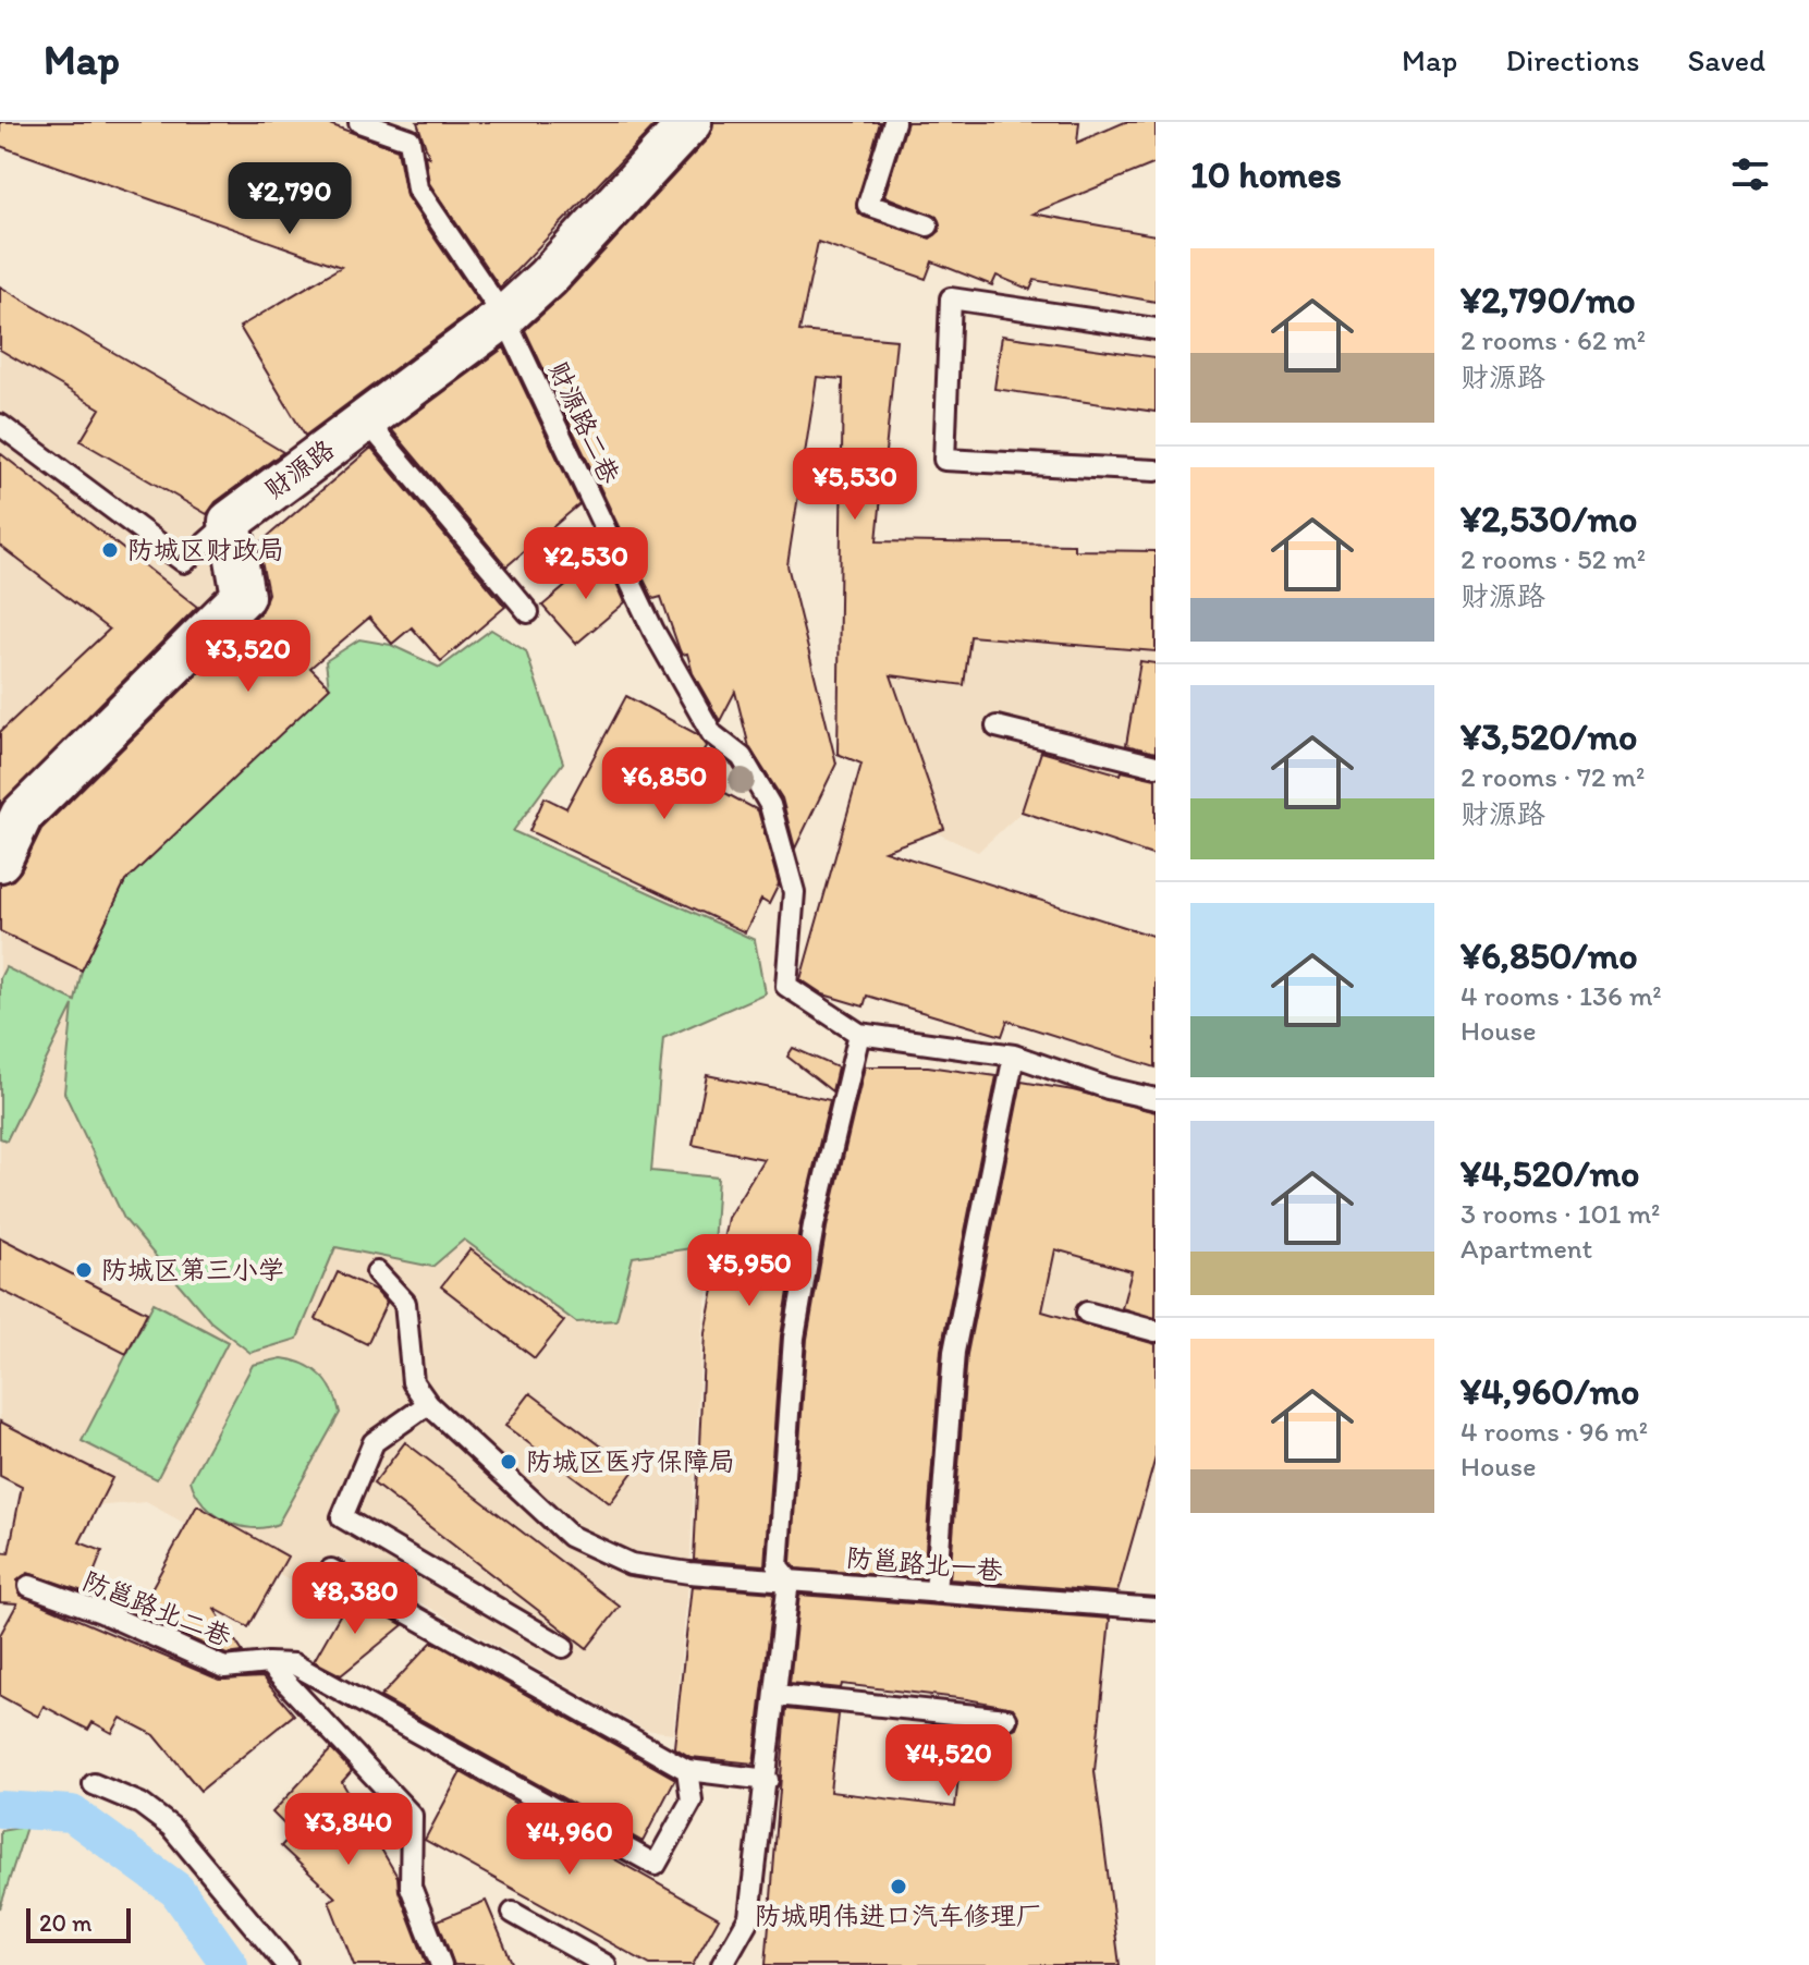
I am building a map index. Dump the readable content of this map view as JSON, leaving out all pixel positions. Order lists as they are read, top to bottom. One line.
{"streets":{"street":["财源路"],"lane":["财源路二巷","防邕路北一巷","防邕路北二巷"]},"crossings":[["财源路二巷","财源路"]],"places":["防城区财政局","防城区第三小学","防城区医疗保障局","防城明伟进口汽车修理厂"],"scale_bar":"20 m","page":{"header":"Map","nav":["Map","Directions","Saved"],"heading":"10 homes","price":["¥2,790","¥5,530","¥2,530","¥3,520","¥6,850","¥5,950","¥8,380","¥4,520","¥3,840","¥4,960"],"list":[{"name":"¥2,790/mo","note":"2 rooms · 62 m² · 财源路"},{"name":"¥2,530/mo","note":"2 rooms · 52 m² · 财源路"},{"name":"¥3,520/mo","note":"2 rooms · 72 m² · 财源路"},{"name":"¥6,850/mo","note":"4 rooms · 136 m² · House"},{"name":"¥4,520/mo","note":"3 rooms · 101 m² · Apartment"},{"name":"¥4,960/mo","note":"4 rooms · 96 m² · House"}],"scale":"20 m"}}
